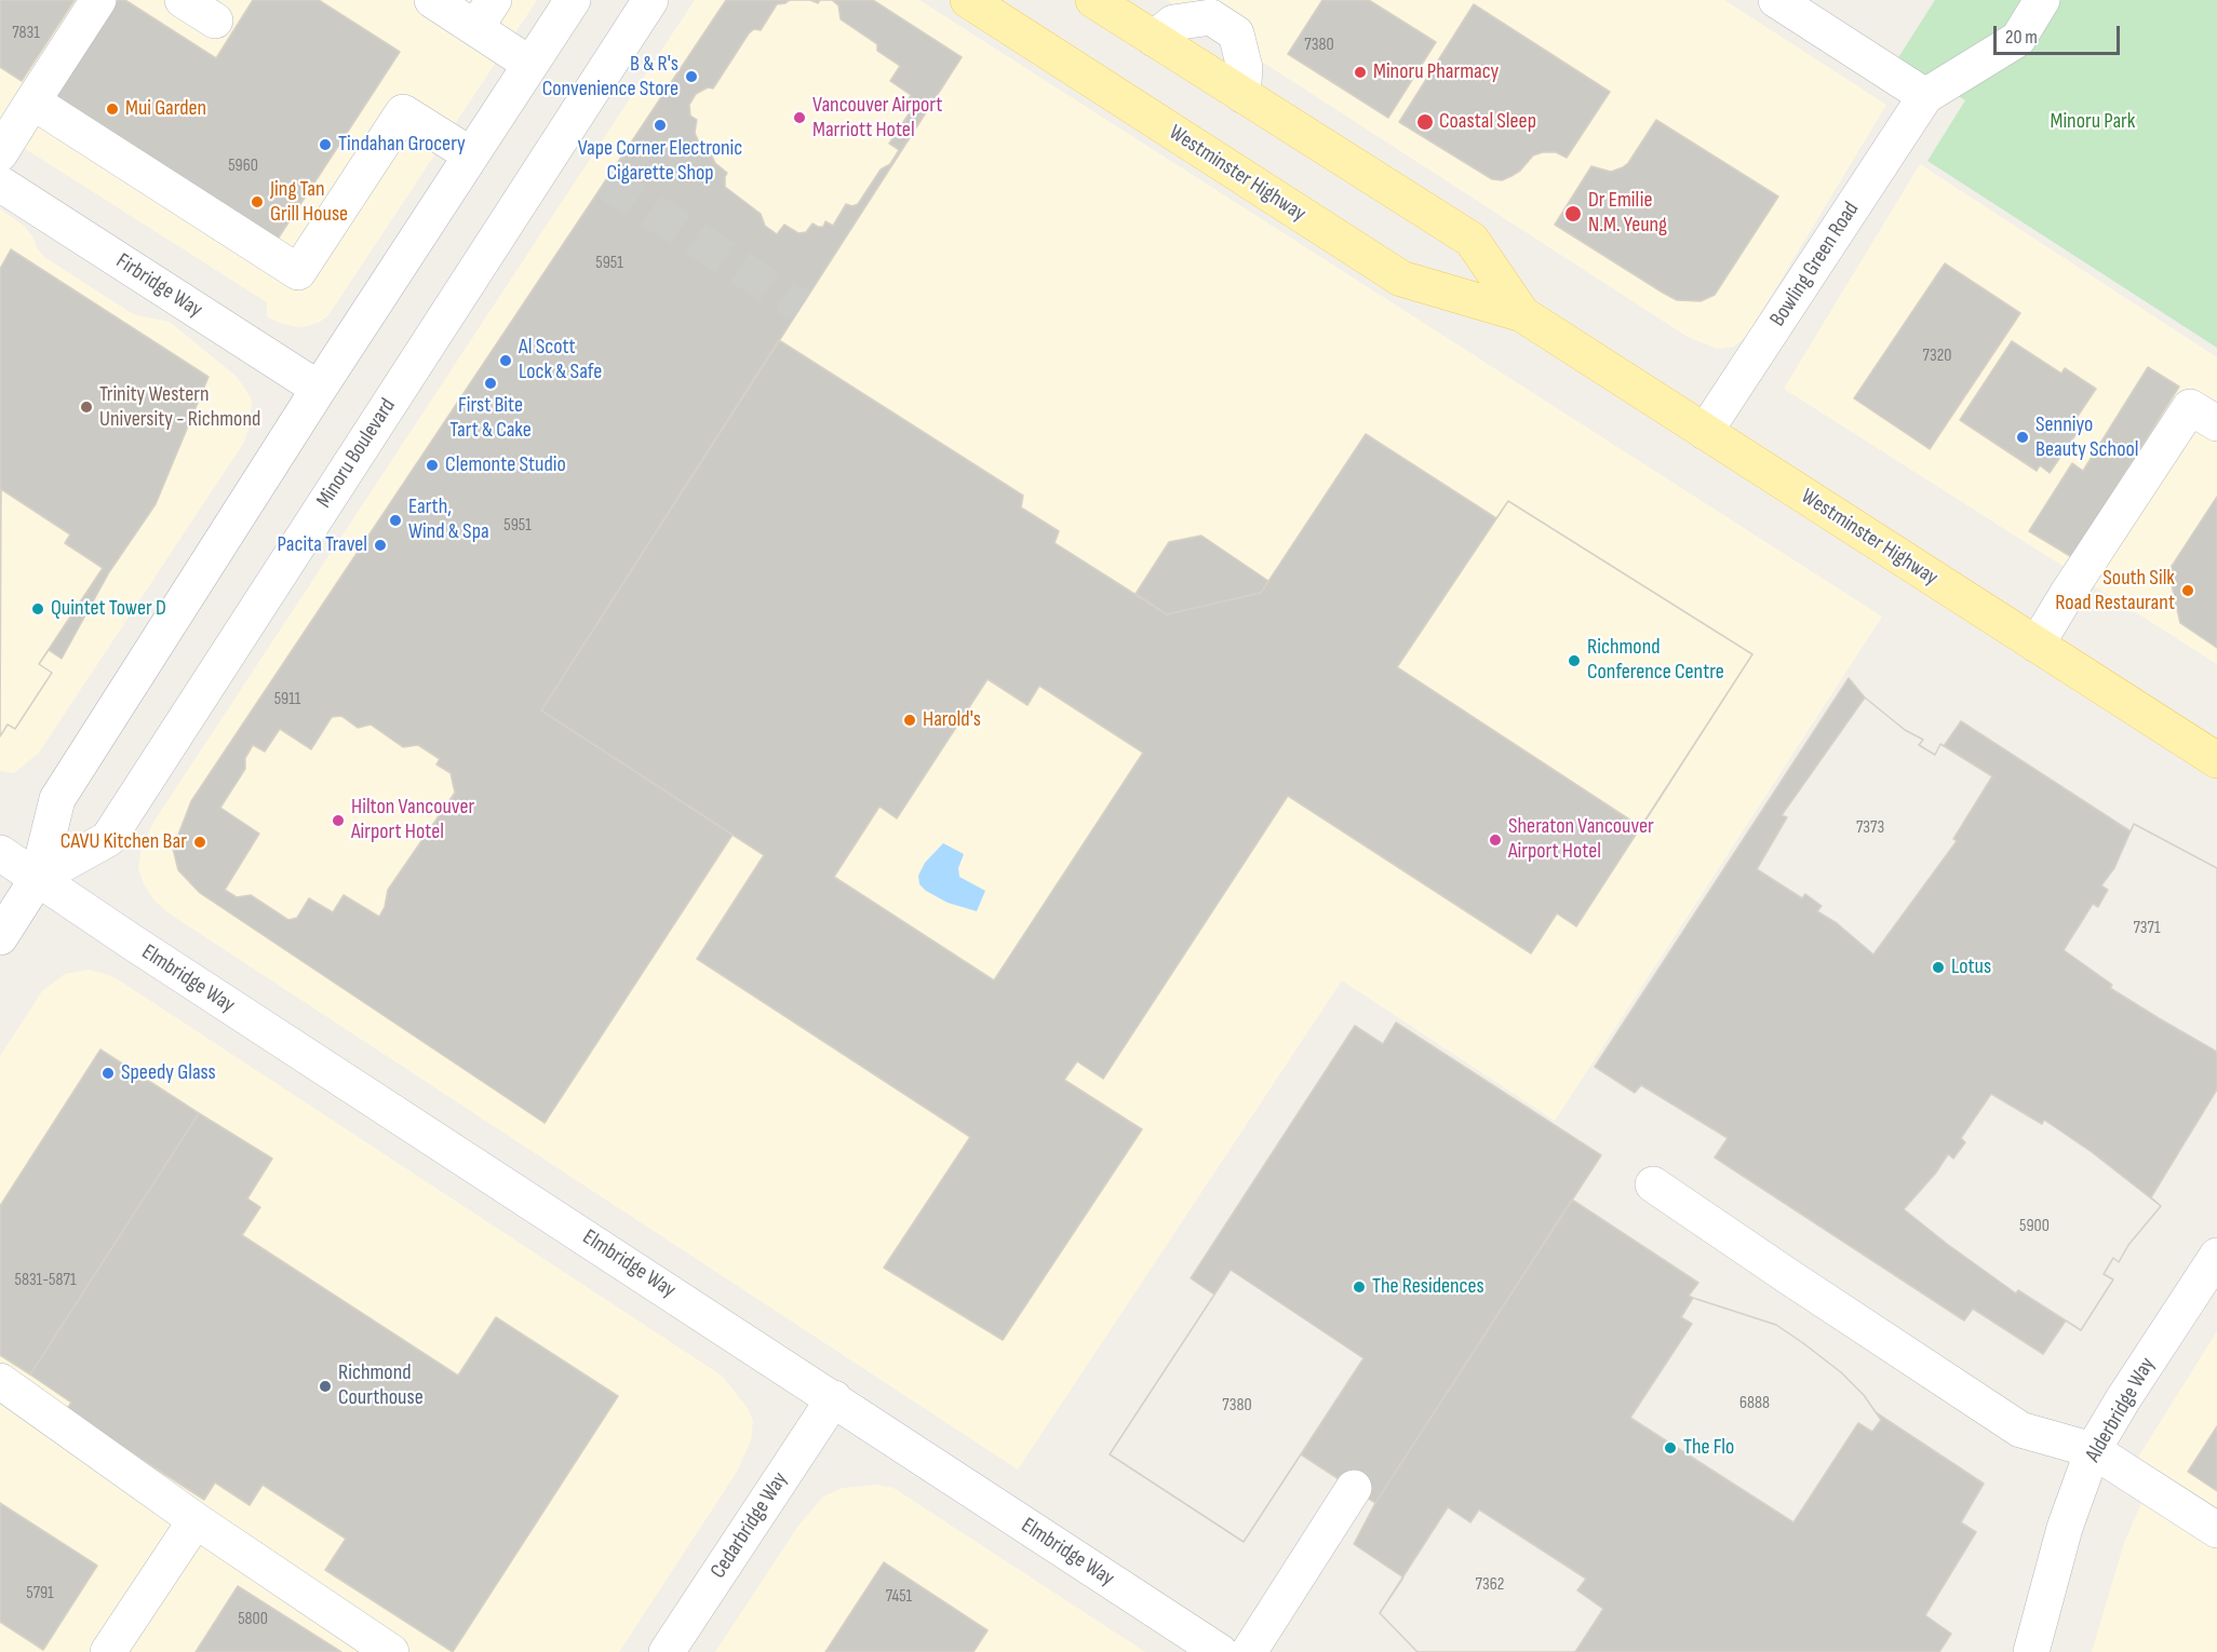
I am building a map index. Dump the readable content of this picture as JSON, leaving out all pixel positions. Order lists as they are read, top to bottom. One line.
{"streets":{"main road":["Westminster Highway"],"street":["Bowling Green Road","Firbridge Way","Minoru Boulevard","Elmbridge Way","Alderbridge Way","Cedarbridge Way"]},"crossings":[["Westminster Highway","Bowling Green Road"],["Firbridge Way","Minoru Boulevard"],["Minoru Boulevard","Elmbridge Way"],["Elmbridge Way","Cedarbridge Way"]],"parks":["Minoru Park"],"places":["Minoru Pharmacy","B & R's Convenience Store","Mui Garden","Vancouver Airport Marriott Hotel","Coastal Sleep","Vape Corner Electronic Cigarette Shop","Tindahan Grocery","Jing Tan Grill House","Dr Emilie N.M. Yeung","Al Scott Lock & Safe","First Bite Tart & Cake","Trinity Western University - Richmond","Senniyo Beauty School","Clemonte Studio","Earth, Wind & Spa","Pacita Travel","South Silk Road Restaurant","Quintet Tower D","Richmond Conference Centre","Harold's","Hilton Vancouver Airport Hotel","Sheraton Vancouver Airport Hotel","CAVU Kitchen Bar","Lotus","Speedy Glass","The Residences","Richmond Courthouse","The Flo"],"house_numbers":["7831","7380","5960","5951","7320","5951","5911","7373","7371","5900","5831-5871","6888","7380","7362","5791","7451","5800"],"scale_bar":"20 m"}
